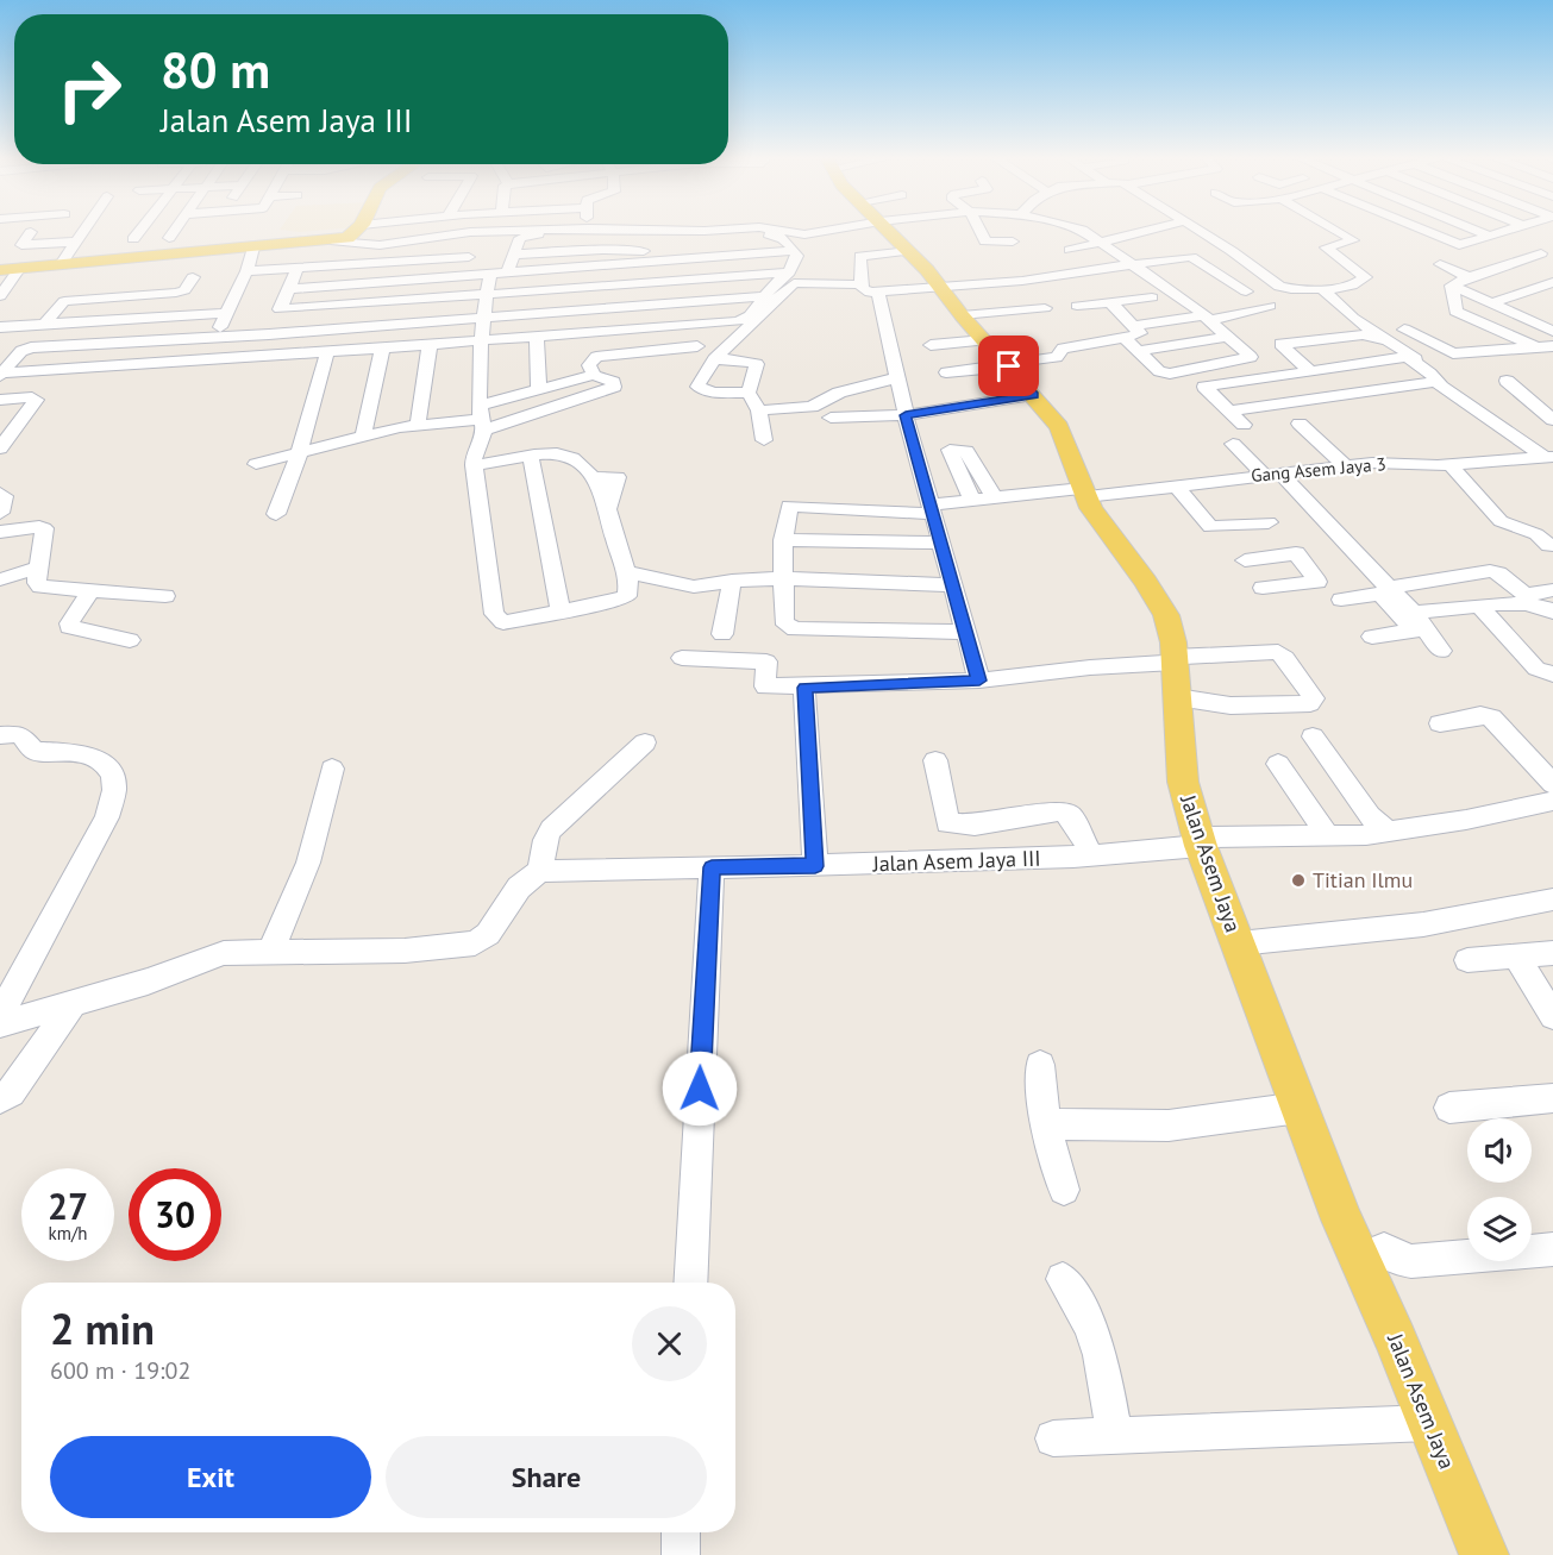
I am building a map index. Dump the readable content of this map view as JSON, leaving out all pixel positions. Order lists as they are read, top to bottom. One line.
{"streets":{"main road":["Jalan Asem Jaya"],"street":["Gang Asem Jaya 3","Jalan Asem Jaya III"]},"crossings":[["Gang Asem Jaya 3","Jalan Asem Jaya"],["Jalan Asem Jaya III","Jalan Asem Jaya"]],"places":["Titian Ilmu"],"page":{"turn":["80 m","Jalan Asem Jaya III"],"speed":"27 km/h","limit":"30","heading":["2 min","600 m · 19:02"],"buttons":["Exit","Share"]}}
